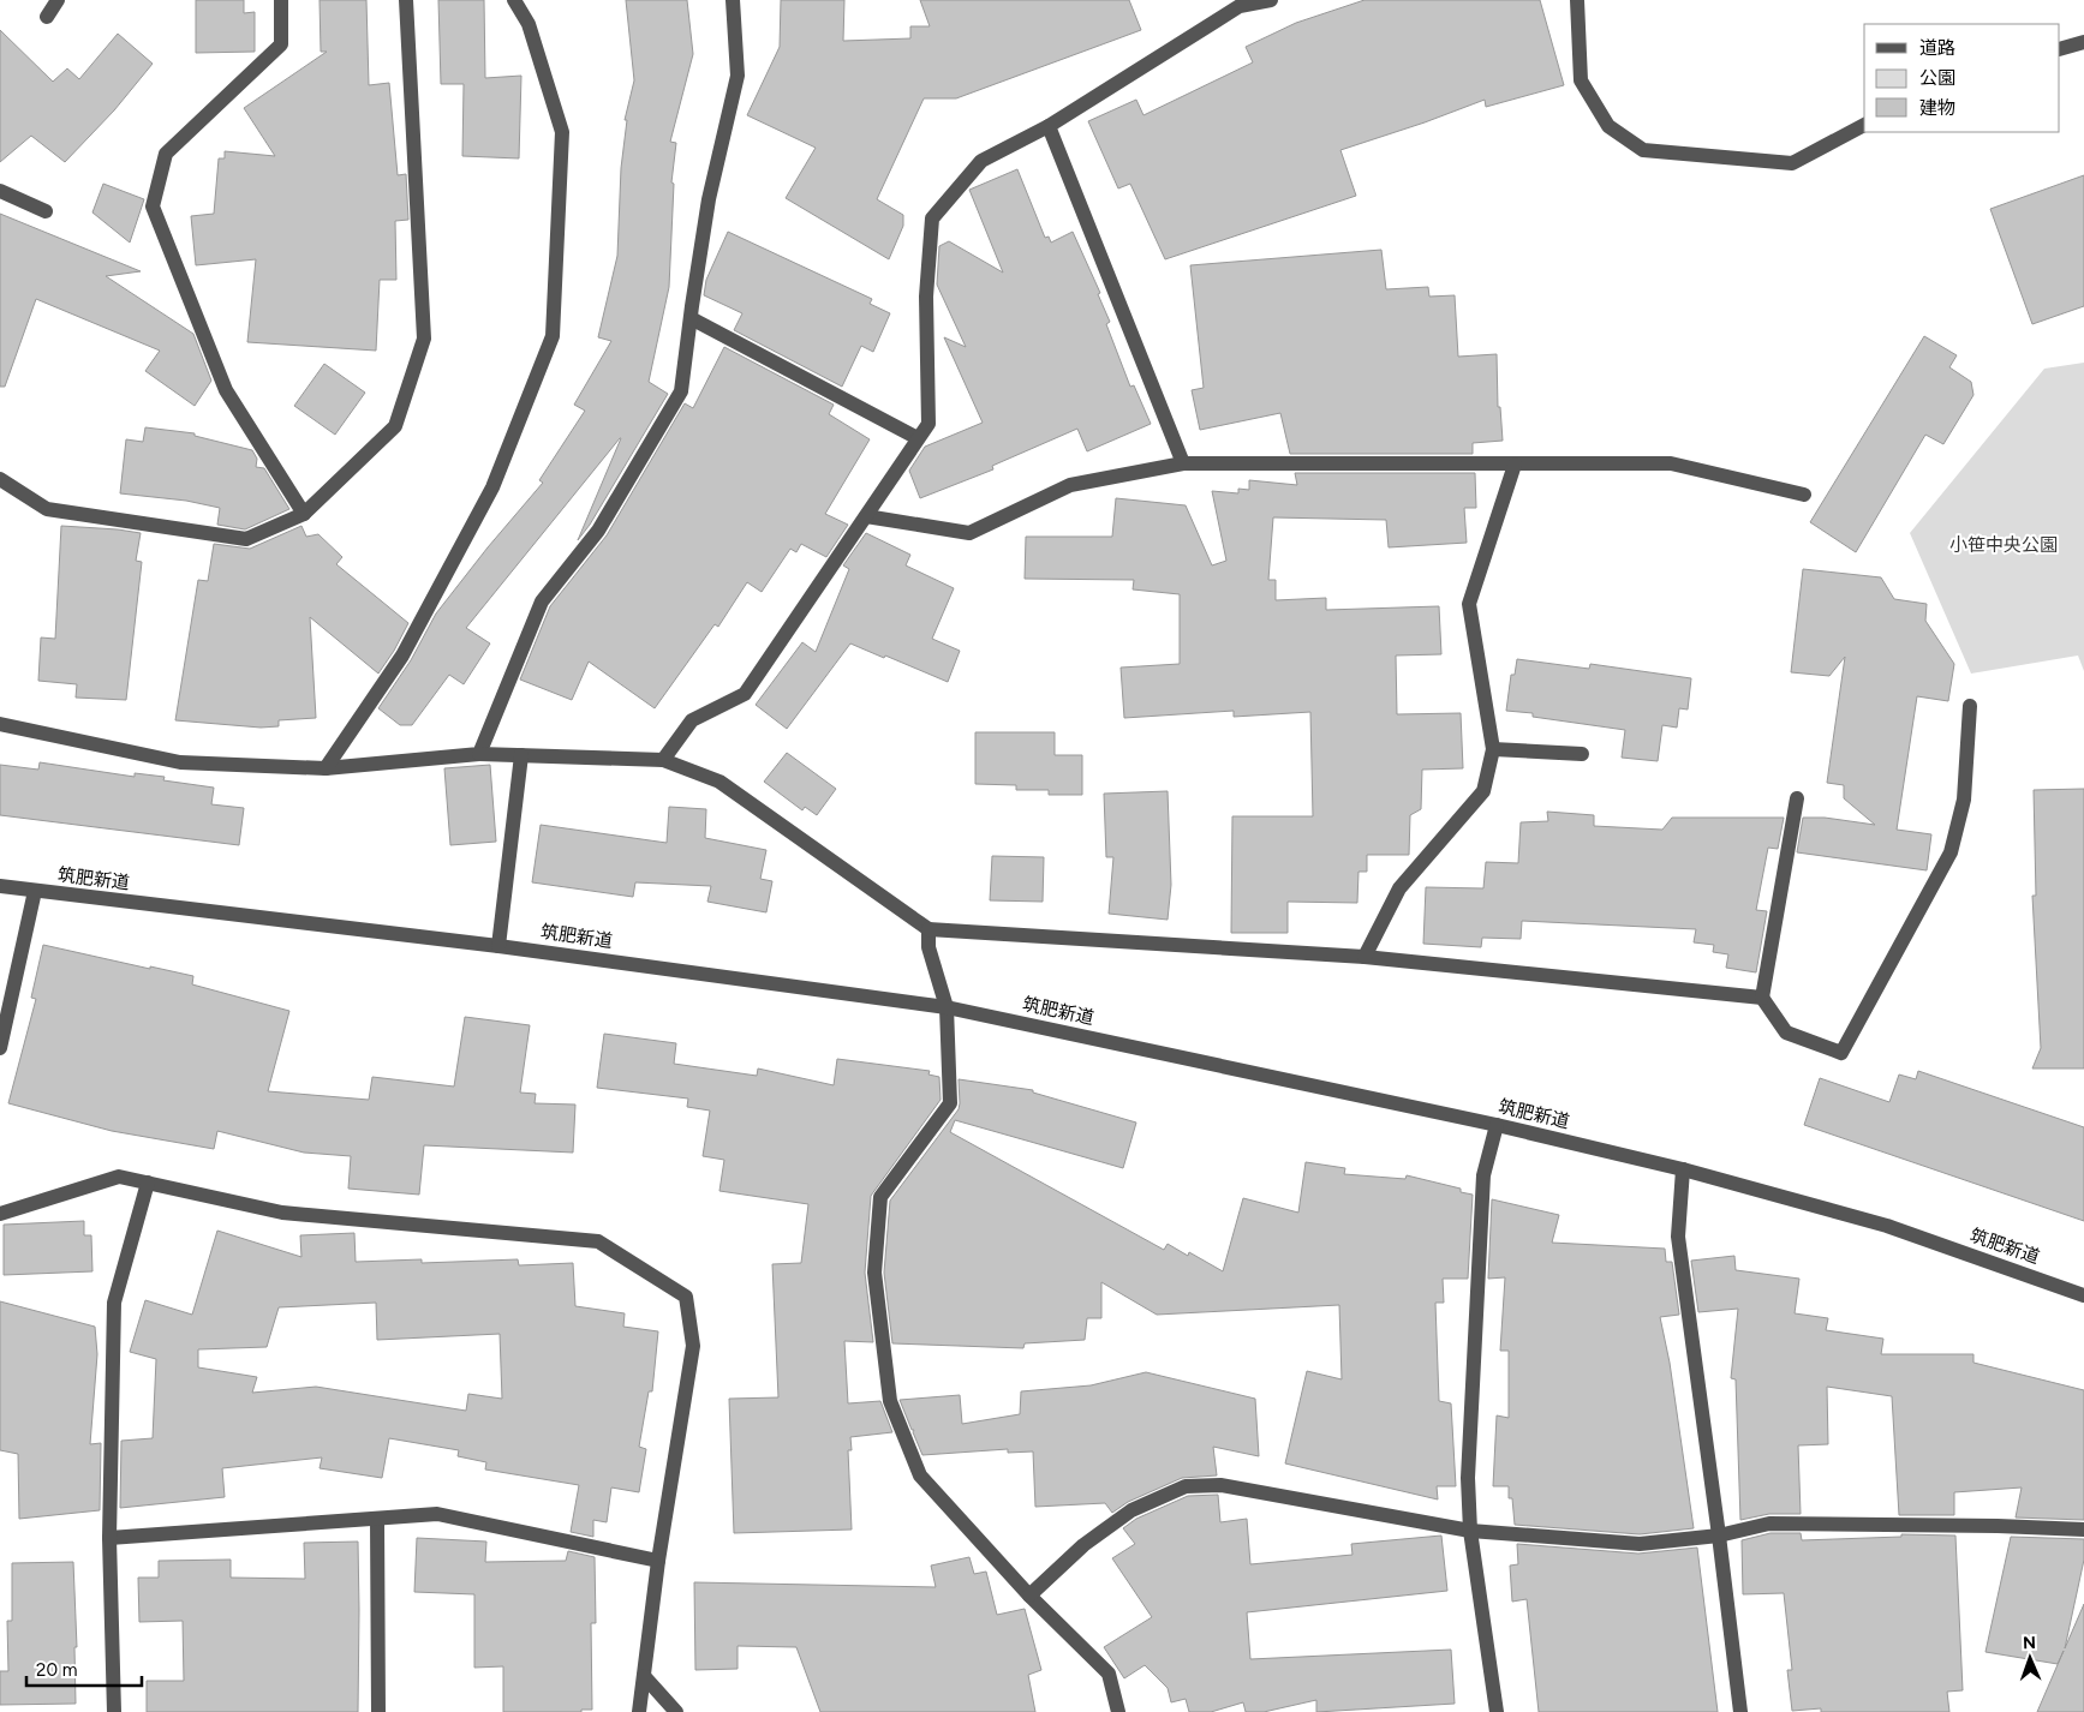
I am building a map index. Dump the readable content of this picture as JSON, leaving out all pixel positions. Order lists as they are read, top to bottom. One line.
{"streets":{"street":["筑肥新道"]},"parks":["小笹中央公園"],"legend":["道路","公園","建物"],"scale_bar":"20 m","north":"top"}
